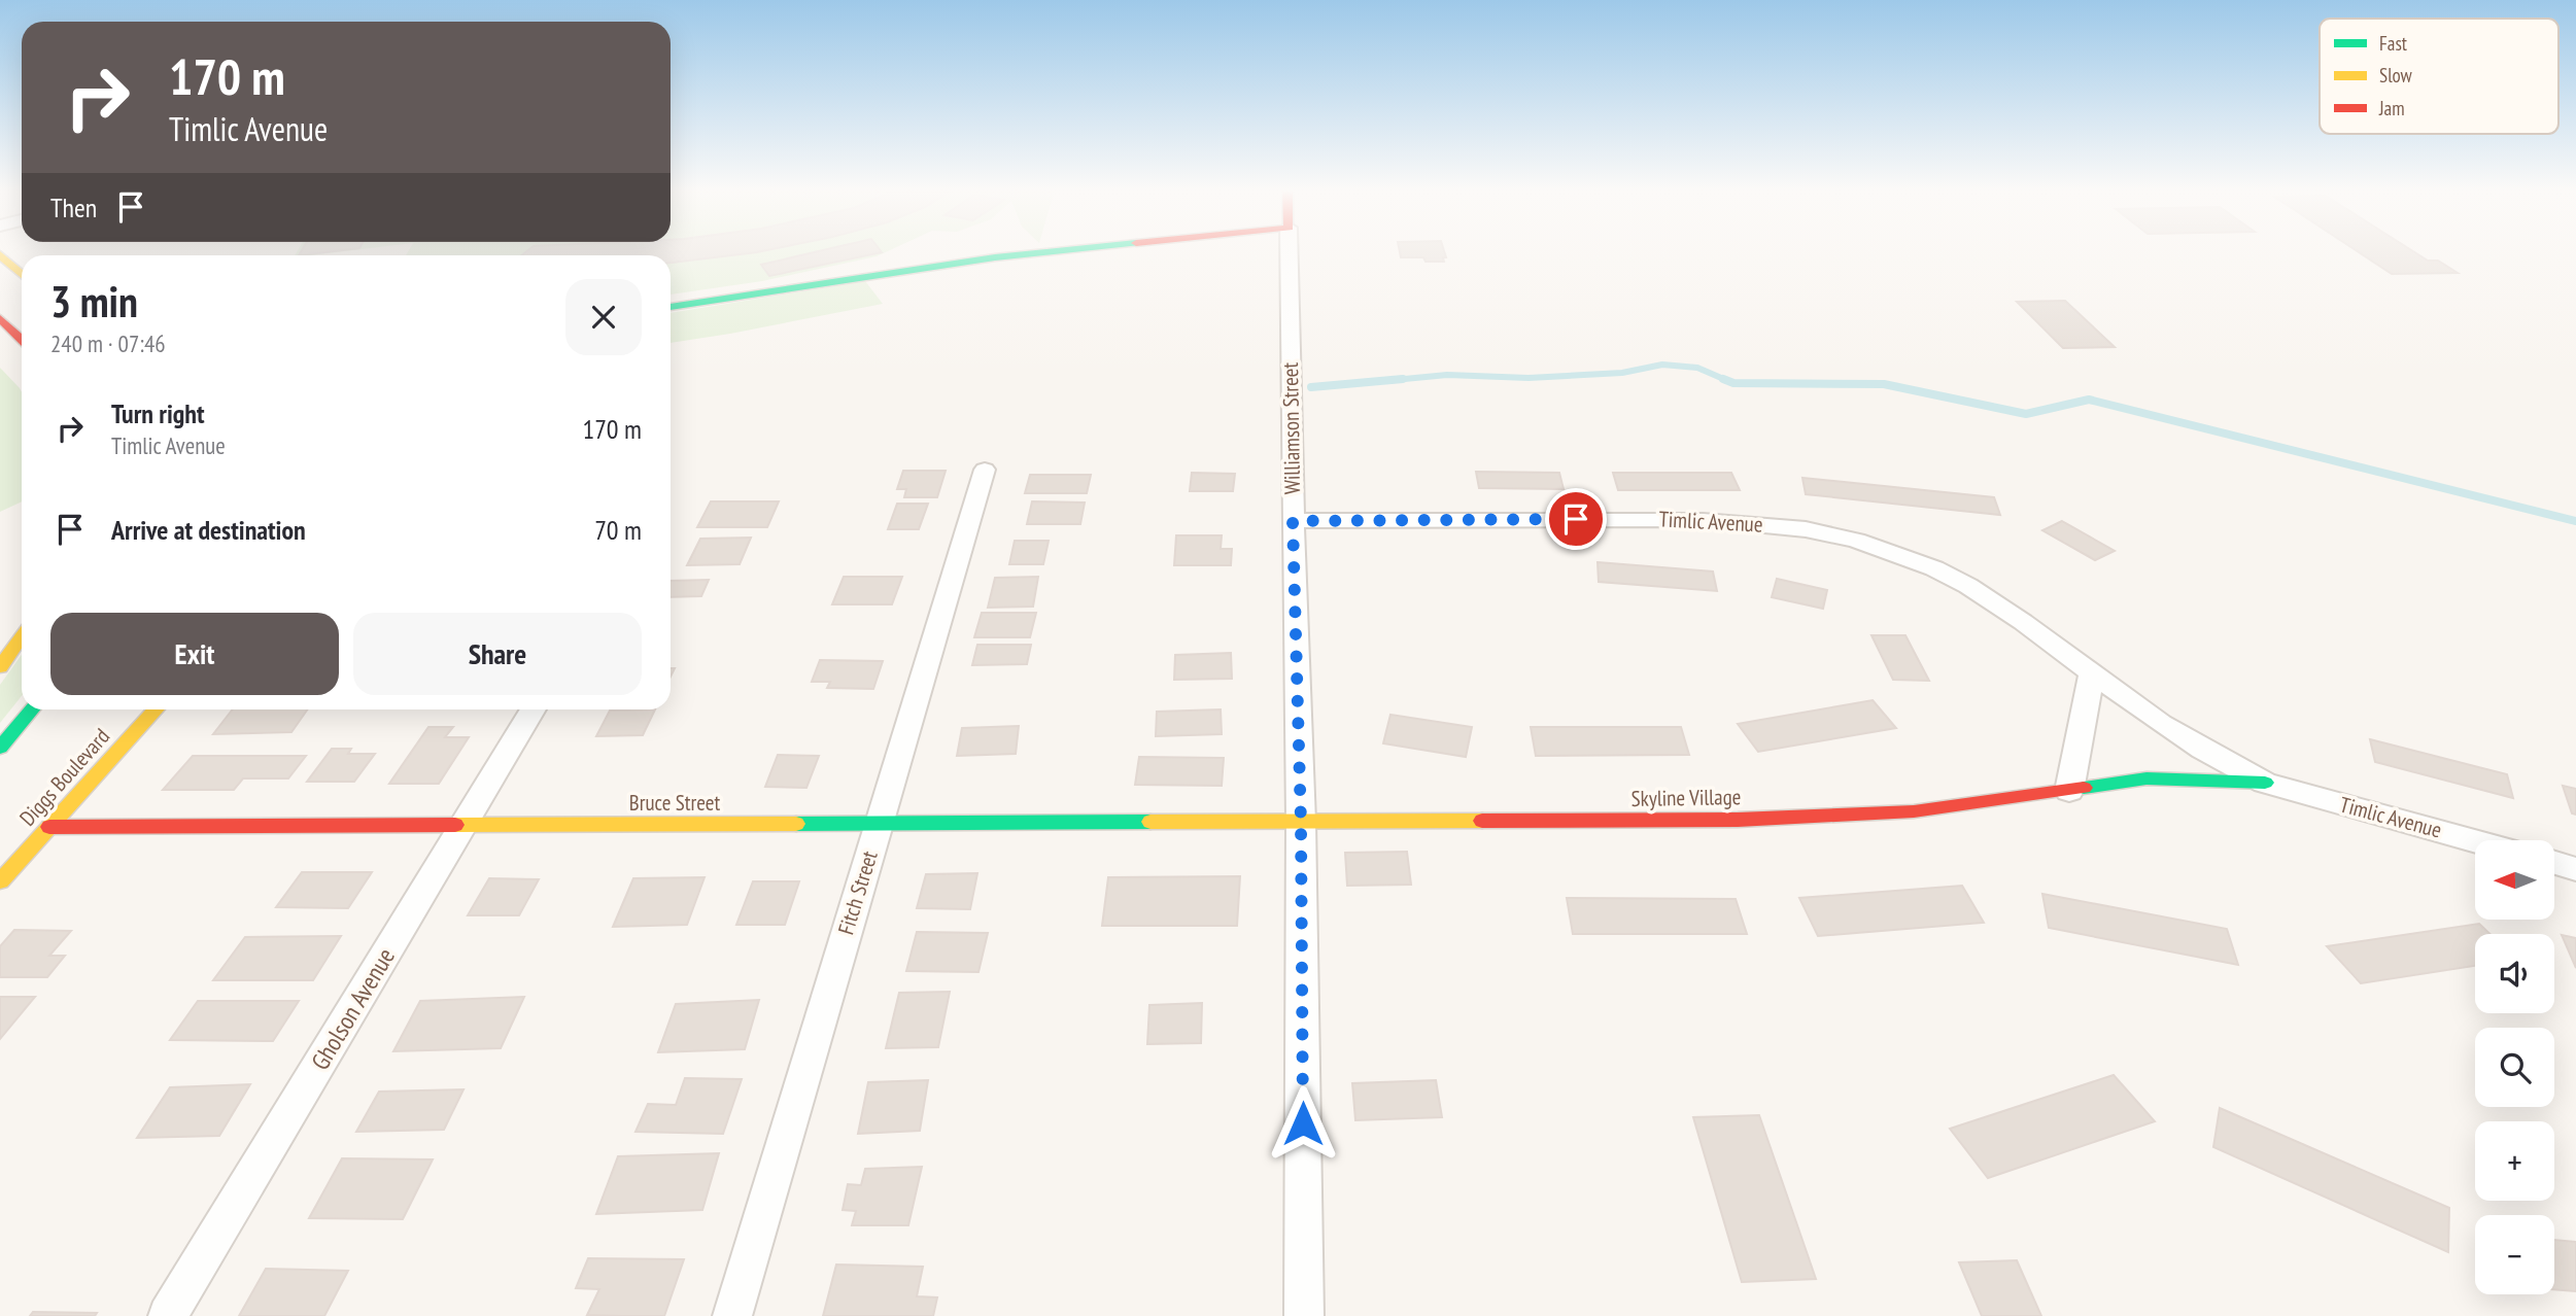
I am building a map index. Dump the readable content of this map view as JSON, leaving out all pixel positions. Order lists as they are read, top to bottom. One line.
{"streets":{"street":["Williamson Street","Timlic Avenue","Diggs Boulevard","Skyline Village","Bruce Street","Fitch Street","Gholson Avenue"]},"crossings":[["Williamson Street","Timlic Avenue"],["Williamson Street","Skyline Village"],["Williamson Street","Bruce Street"],["Timlic Avenue","Skyline Village"],["Diggs Boulevard","Bruce Street"],["Skyline Village","Bruce Street"],["Bruce Street","Fitch Street"],["Bruce Street","Gholson Avenue"]],"legend":["Fast","Slow","Jam"],"north":"left","page":{"turn":["170 m","Timlic Avenue"],"then":"Then","heading":["3 min","240 m · 07:46"],"list":[{"name":"Turn right","note":"Timlic Avenue","value":"170 m"},{"name":"Arrive at destination","value":"70 m"}],"buttons":["Exit","Share"],"map_buttons":["+","−"]}}
